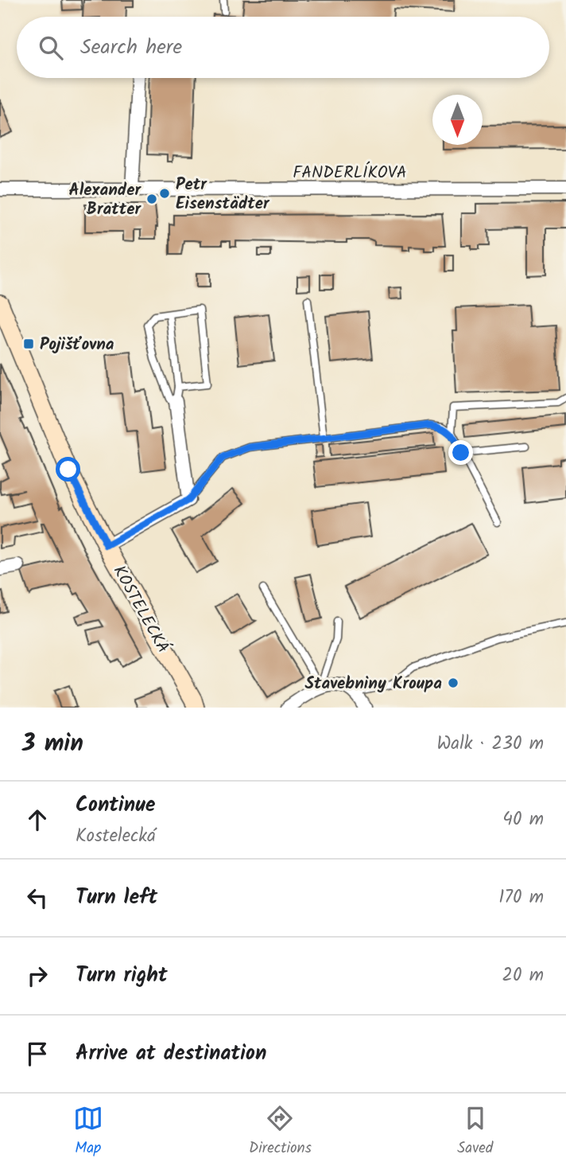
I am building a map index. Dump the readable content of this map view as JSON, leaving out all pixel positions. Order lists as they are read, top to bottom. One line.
{"streets":{"street":["FANDERLÍKOVA","KOSTELECKÁ"]},"places":{"other":["Petr Eisenstädter","Alexander Bratter","Stavebniny Kroupa"],"transit":["Pojišťovna"]},"north":"bottom","page":{"search":"Search here","heading":["3 min","Walk · 230 m"],"list":[["Continue","Kostelecká","40 m"],["Turn left","170 m"],["Turn right","20 m"],"Arrive at destination"],"nav":["Map","Directions","Saved"]}}
